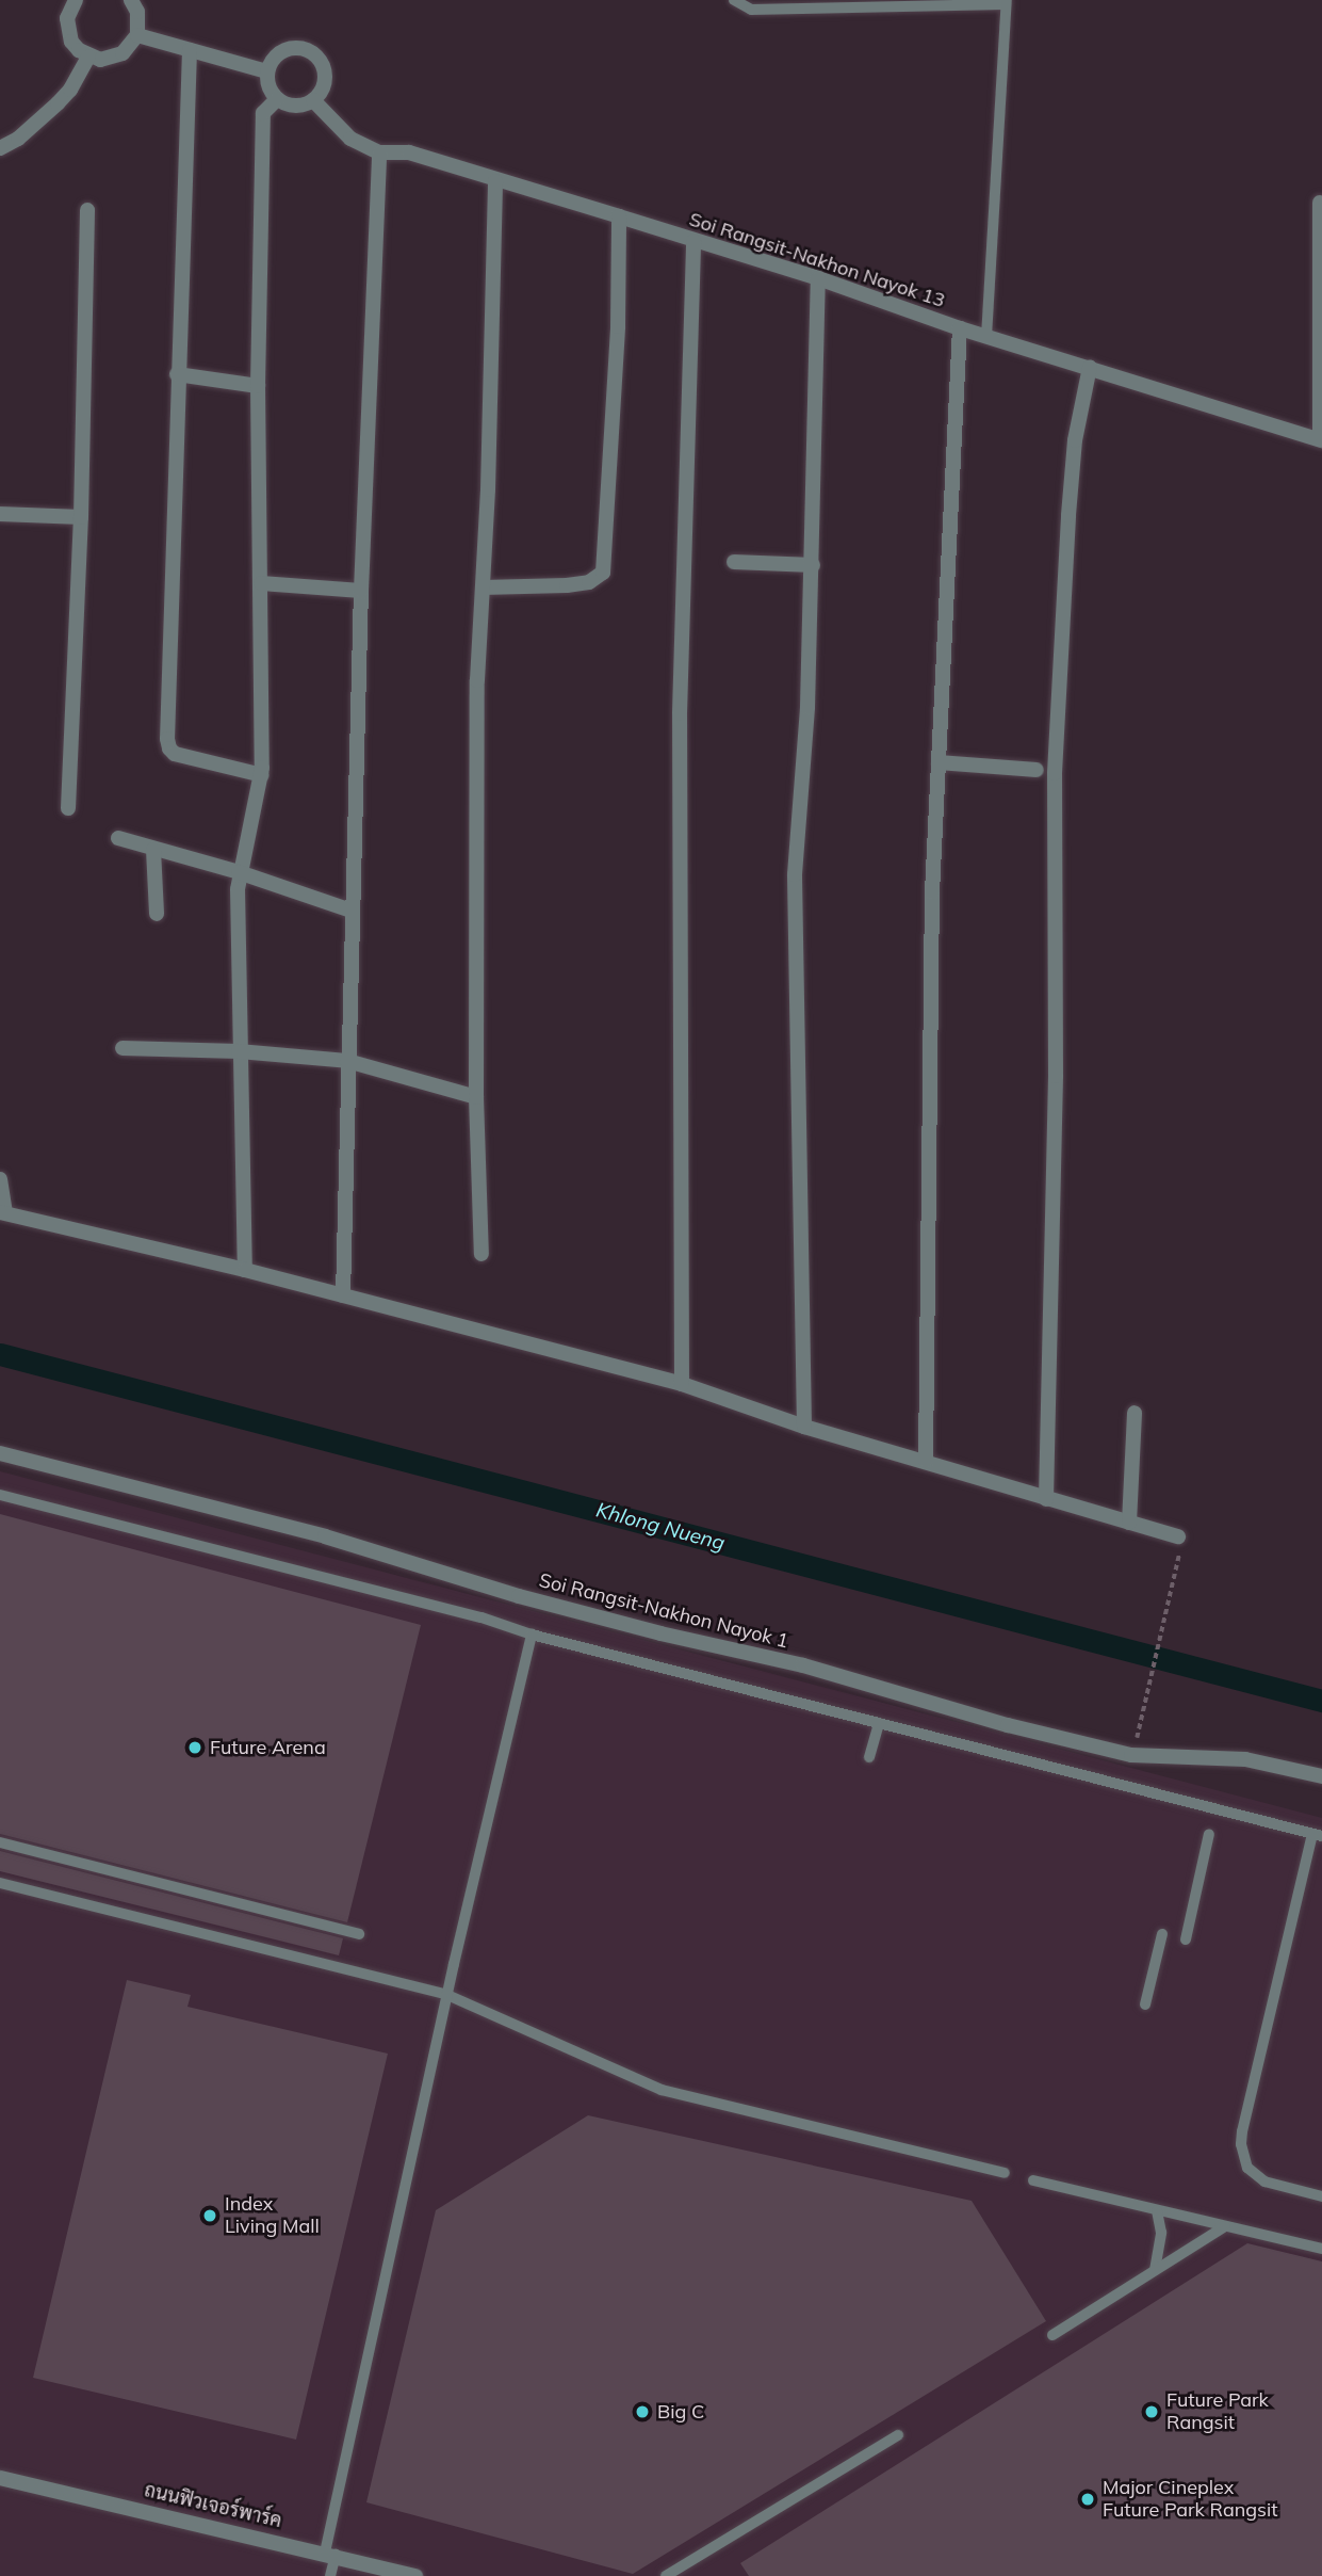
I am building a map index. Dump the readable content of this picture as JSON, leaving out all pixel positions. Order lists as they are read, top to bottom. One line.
{"streets":{"street":["Soi Rangsit-Nakhon Nayok 13","Soi Rangsit-Nakhon Nayok 1","ถนนฟิวเจอร์พาร์ค"]},"water":["Khlong Nueng"],"places":["Future Arena","Index Living Mall","Big C","Future Park Rangsit","Major Cineplex Future Park Rangsit"]}
